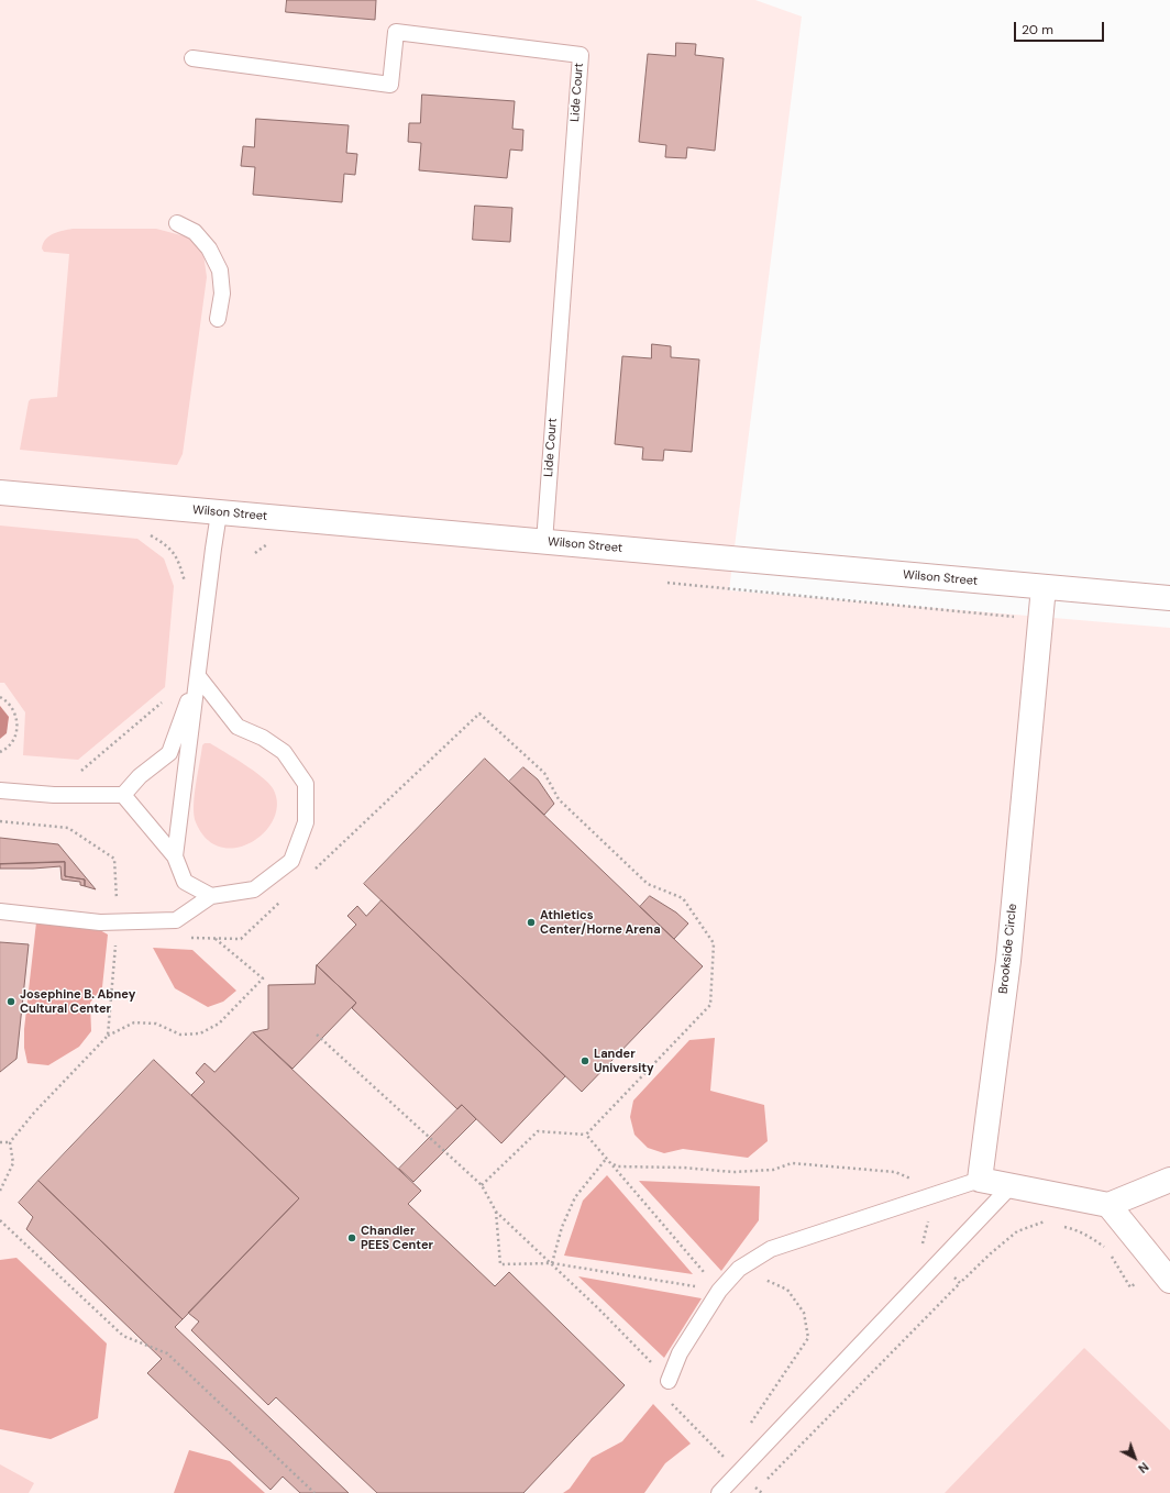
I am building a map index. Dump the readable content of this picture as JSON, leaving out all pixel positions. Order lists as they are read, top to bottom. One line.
{"streets":{"street":["Wilson Street","Brookside Circle"],"lane":["Lide Court"]},"crossings":[["Lide Court","Wilson Street"],["Wilson Street","Brookside Circle"]],"places":["Athletics Center/Horne Arena","Josephine B. Abney Cultural Center","Lander University","Chandler PEES Center"],"scale_bar":"20 m","north":"bottom right"}
